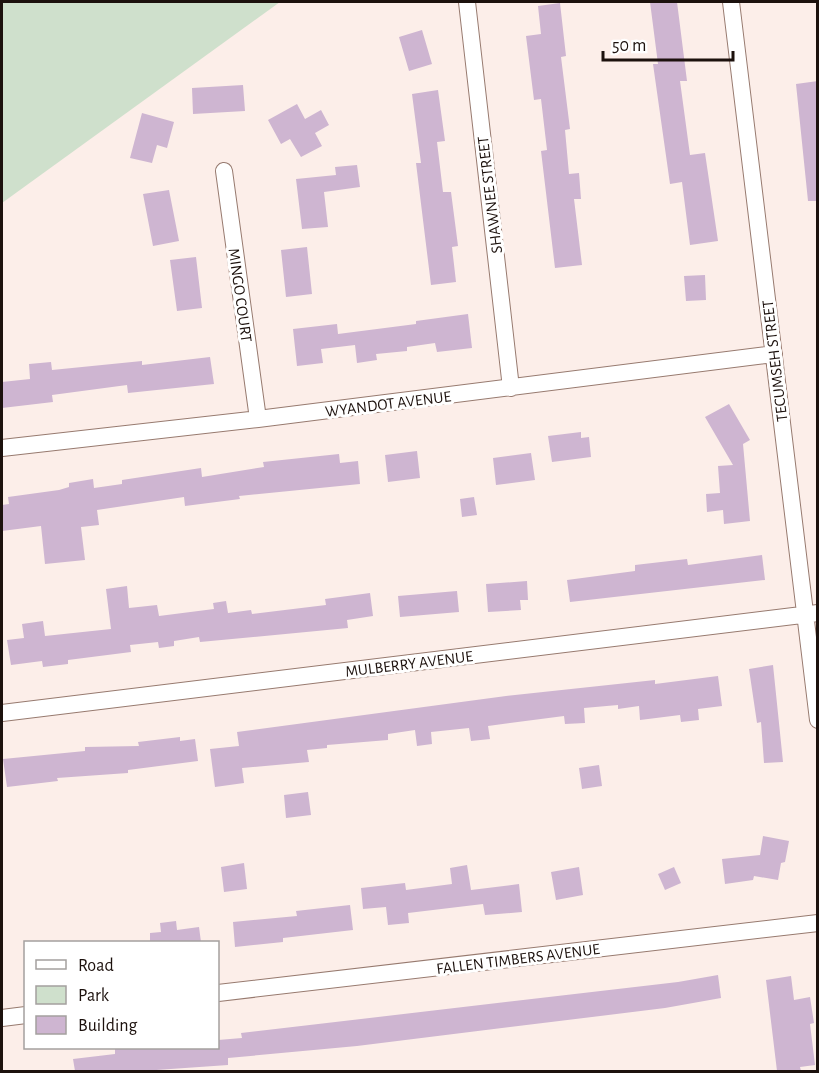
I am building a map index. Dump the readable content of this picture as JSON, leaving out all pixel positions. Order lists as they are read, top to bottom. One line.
{"streets":{"street":["SHAWNEE STREET","MINGO COURT","TECUMSEH STREET","WYANDOT AVENUE","MULBERRY AVENUE","FALLEN TIMBERS AVENUE"]},"crossings":[["SHAWNEE STREET","WYANDOT AVENUE"],["MINGO COURT","WYANDOT AVENUE"],["TECUMSEH STREET","WYANDOT AVENUE"],["TECUMSEH STREET","MULBERRY AVENUE"]],"legend":["Road","Park","Building"],"scale_bar":"50 m"}
